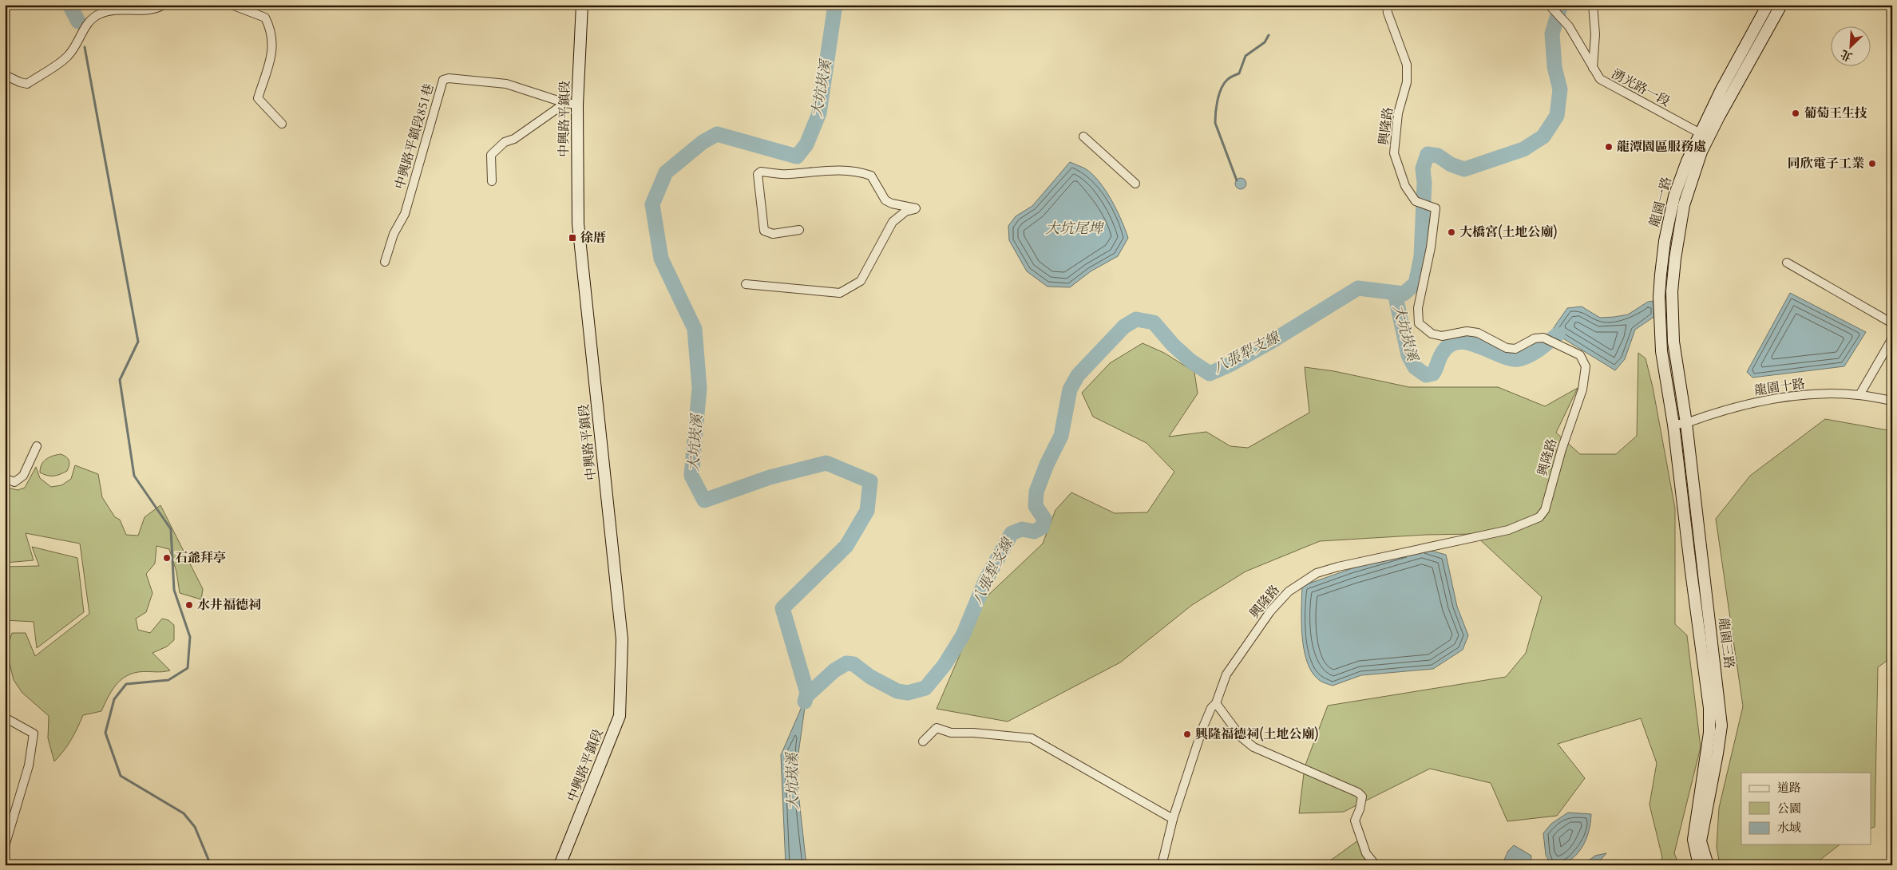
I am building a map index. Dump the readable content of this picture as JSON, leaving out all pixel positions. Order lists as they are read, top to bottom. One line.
{"streets":{"street":["湧光路一段","中興路平鎮段","興隆路","中興路平鎮段851巷","龍園一路","龍園十路","龍園三路"]},"crossings":[["湧光路一段","龍園一路"],["中興路平鎮段","中興路平鎮段851巷"],["龍園一路","龍園十路"],["龍園一路","龍園三路"],["龍園十路","龍園三路"]],"water":["大坑崁溪","大坑尾埤","八張犁支線"],"places":{"other":["葡萄王生技","龍潭園區服務處","同欣電子工業","大橋宮(土地公廟)","石爺拜亭","水井福德祠","興隆福德祠(土地公廟)"],"transit":["徐厝"]},"legend":["道路","公園","水域"],"north":"bottom left"}
